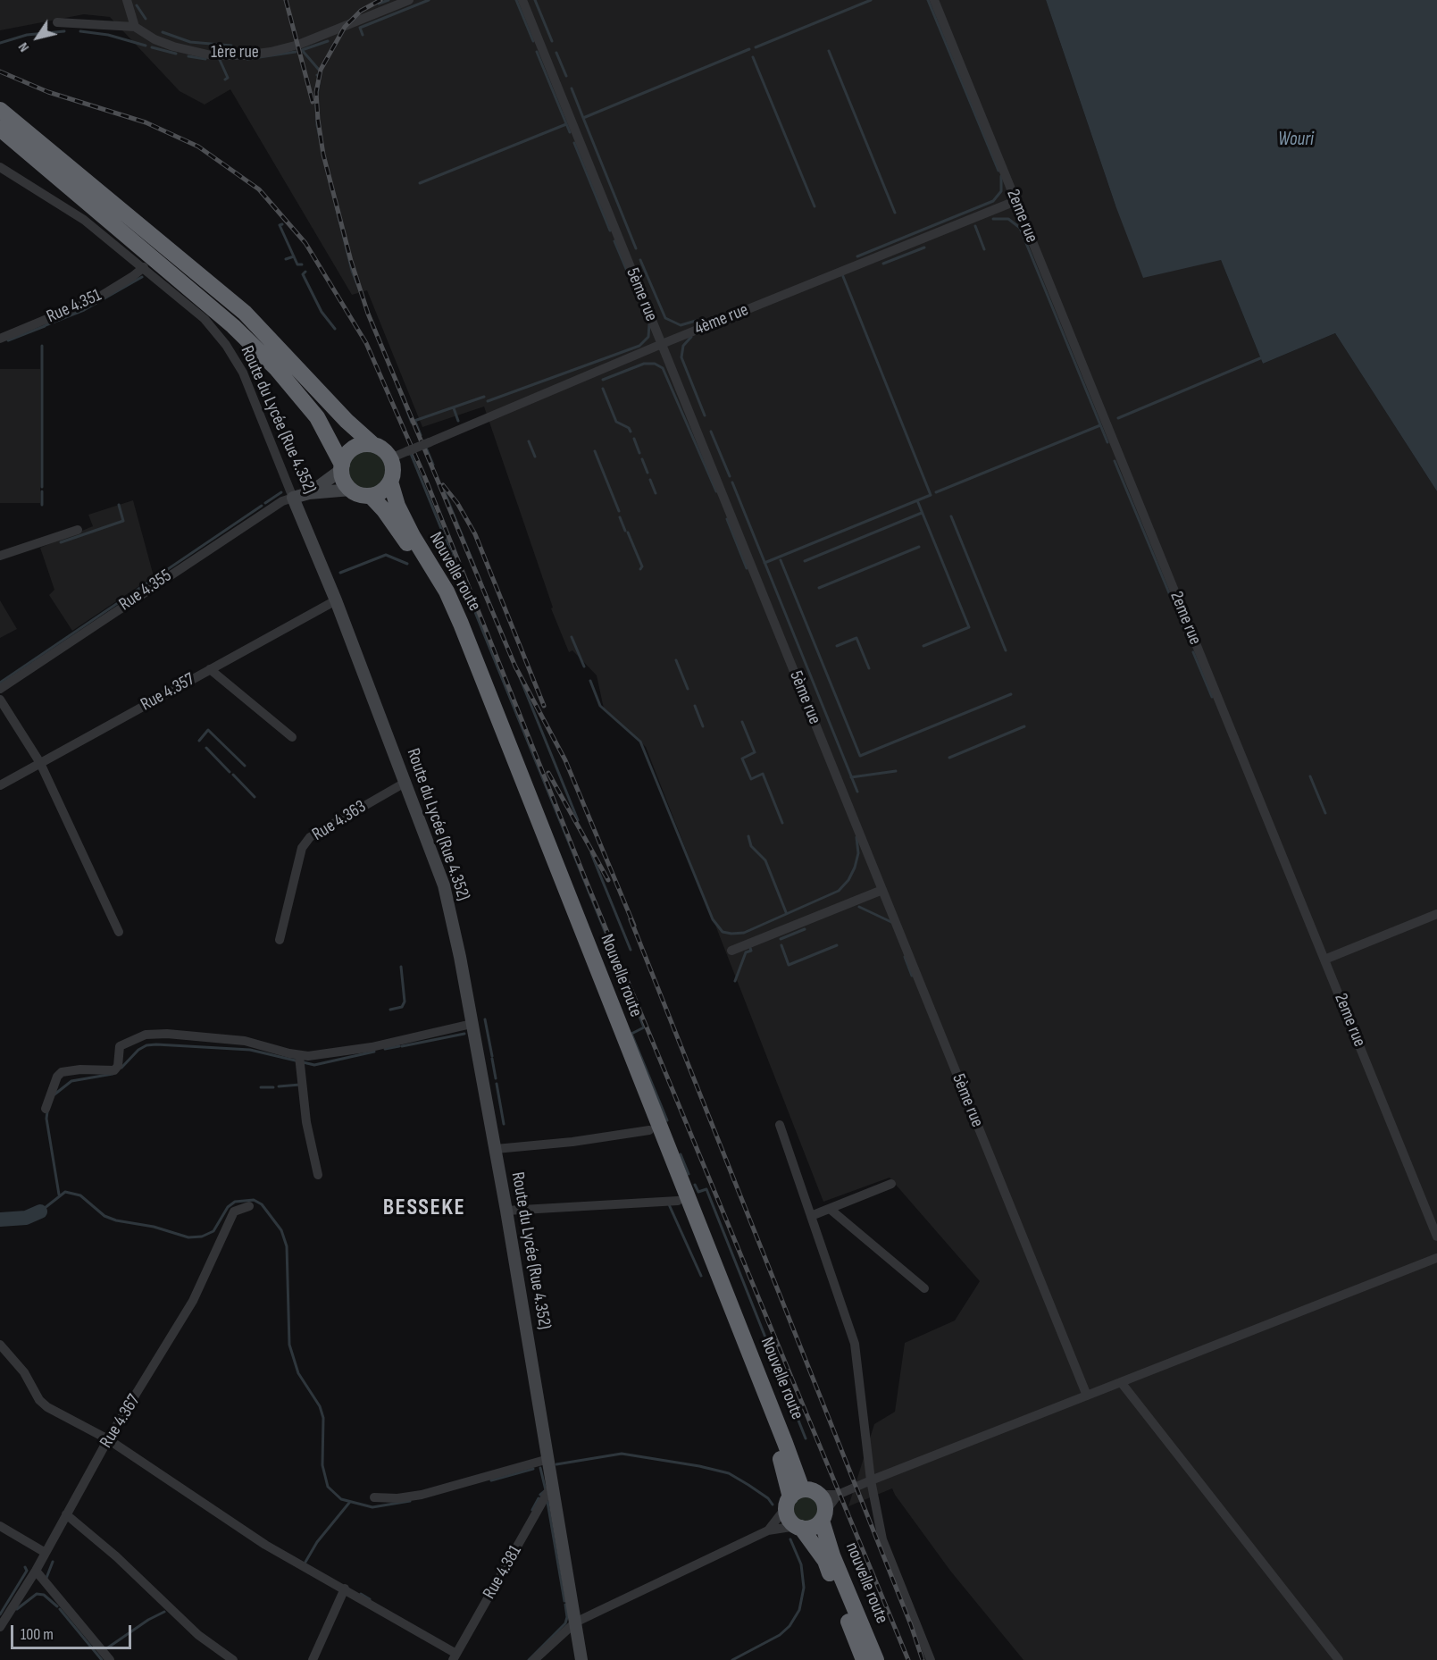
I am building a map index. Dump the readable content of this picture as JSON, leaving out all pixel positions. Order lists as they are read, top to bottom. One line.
{"streets":{"highway":["Nouvelle route","nouvelle route"],"main road":["Route du Lycée (Rue 4.352)"],"street":["1ère rue","2eme rue","5ème rue","Rue 4.351","4ème rue","Rue 4.355","Rue 4.357","Rue 4.363","Rue 4.367","Rue 4.381"]},"crossings":[["2eme rue","4ème rue"],["5ème rue","4ème rue"],["Rue 4.351","Route du Lycée (Rue 4.352)"],["4ème rue","Nouvelle route"],["Route du Lycée (Rue 4.352)","Rue 4.355"],["Route du Lycée (Rue 4.352)","Rue 4.357"],["Route du Lycée (Rue 4.352)","Rue 4.363"],["Route du Lycée (Rue 4.352)","Rue 4.381"],["Nouvelle route","nouvelle route"]],"districts":["BESSEKE"],"water":["Wouri"],"scale_bar":"100 m","north":"bottom left"}
